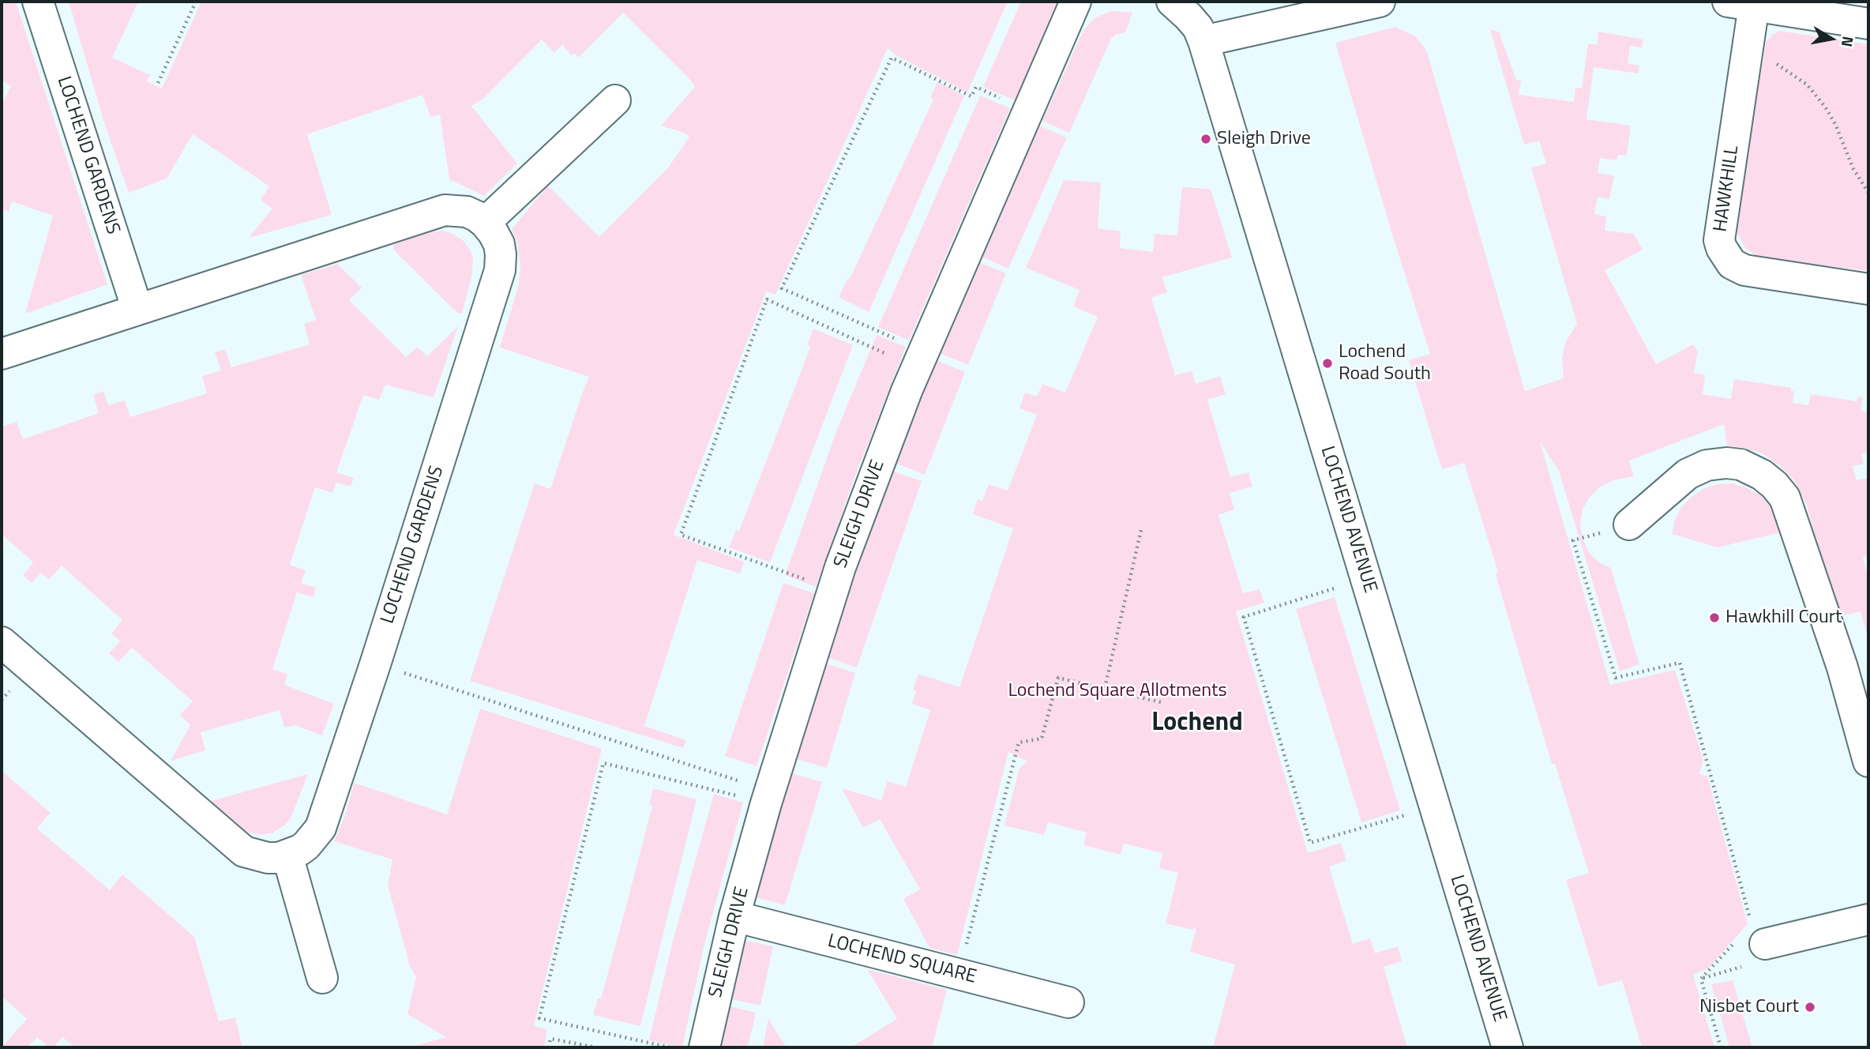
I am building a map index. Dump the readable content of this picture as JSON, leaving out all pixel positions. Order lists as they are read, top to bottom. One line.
{"streets":{"street":["LOCHEND GARDENS","HAWKHILL","SLEIGH DRIVE","LOCHEND AVENUE","LOCHEND SQUARE"]},"crossings":[["SLEIGH DRIVE","LOCHEND SQUARE"]],"districts":["Lochend"],"parks":["Lochend Square Allotments"],"places":["Sleigh Drive","Lochend Road South","Hawkhill Court","Nisbet Court"],"north":"right"}
